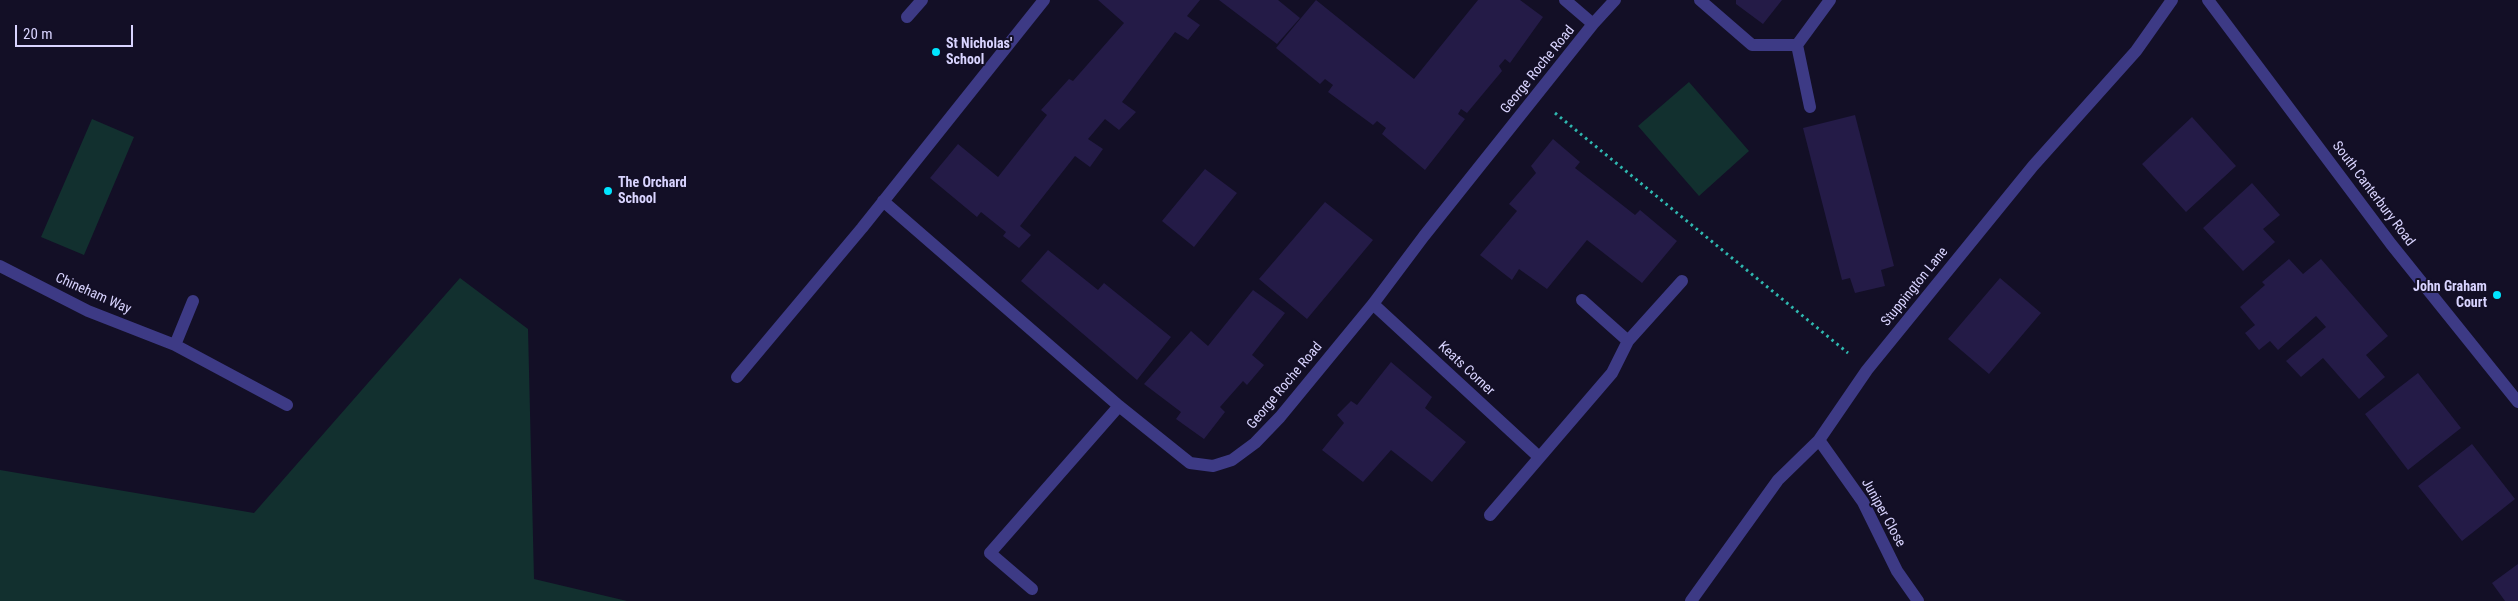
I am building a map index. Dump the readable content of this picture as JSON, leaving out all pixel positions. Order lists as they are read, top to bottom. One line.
{"streets":{"street":["George Roche Road","South Canterbury Road","Stuppington Lane","Chineham Way","Keats Corner","Juniper Close"]},"crossings":[["George Roche Road","Keats Corner"],["Stuppington Lane","Juniper Close"]],"places":["St Nicholas' School","The Orchard School","John Graham Court"],"scale_bar":"20 m"}
